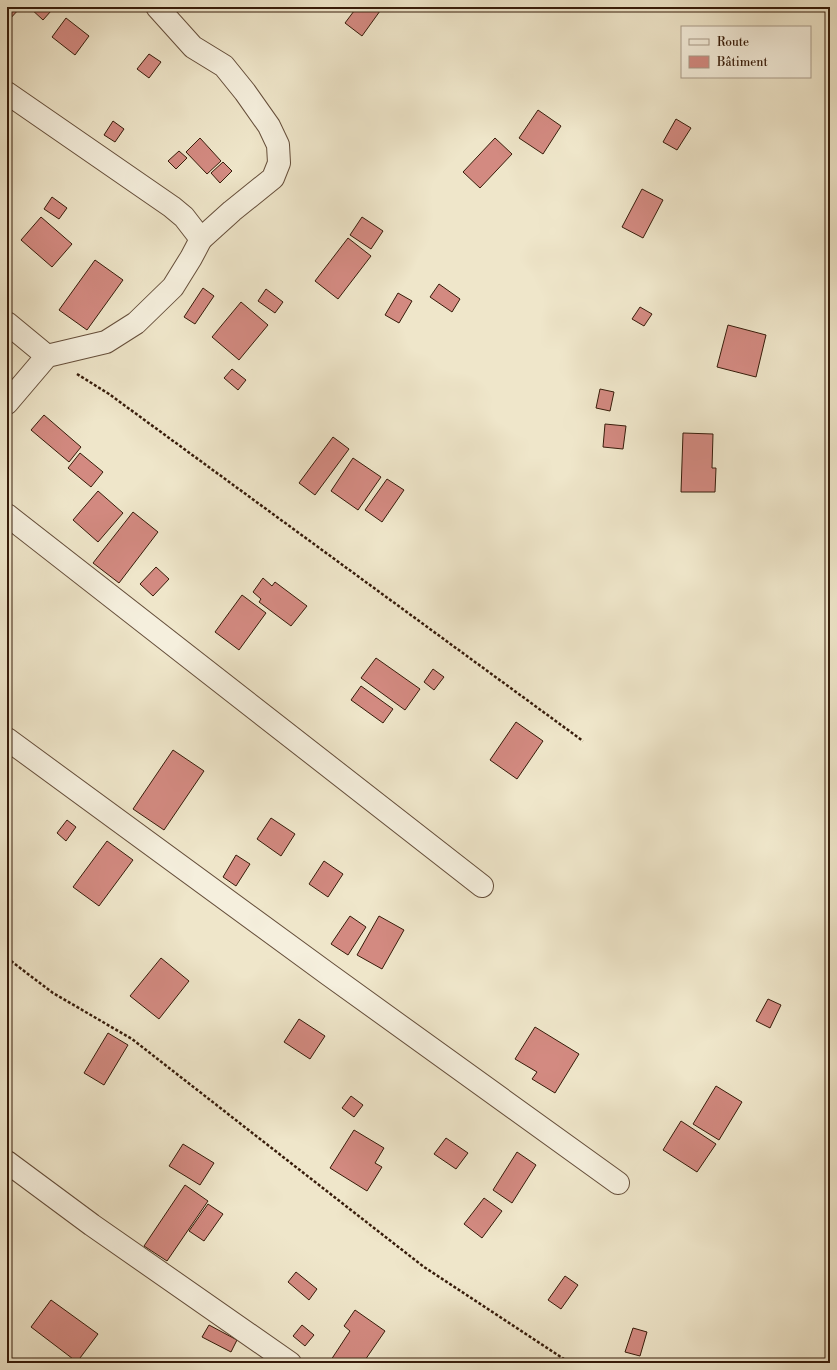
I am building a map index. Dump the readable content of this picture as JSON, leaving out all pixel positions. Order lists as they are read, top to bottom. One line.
{"legend":["Route","Bâtiment"]}
